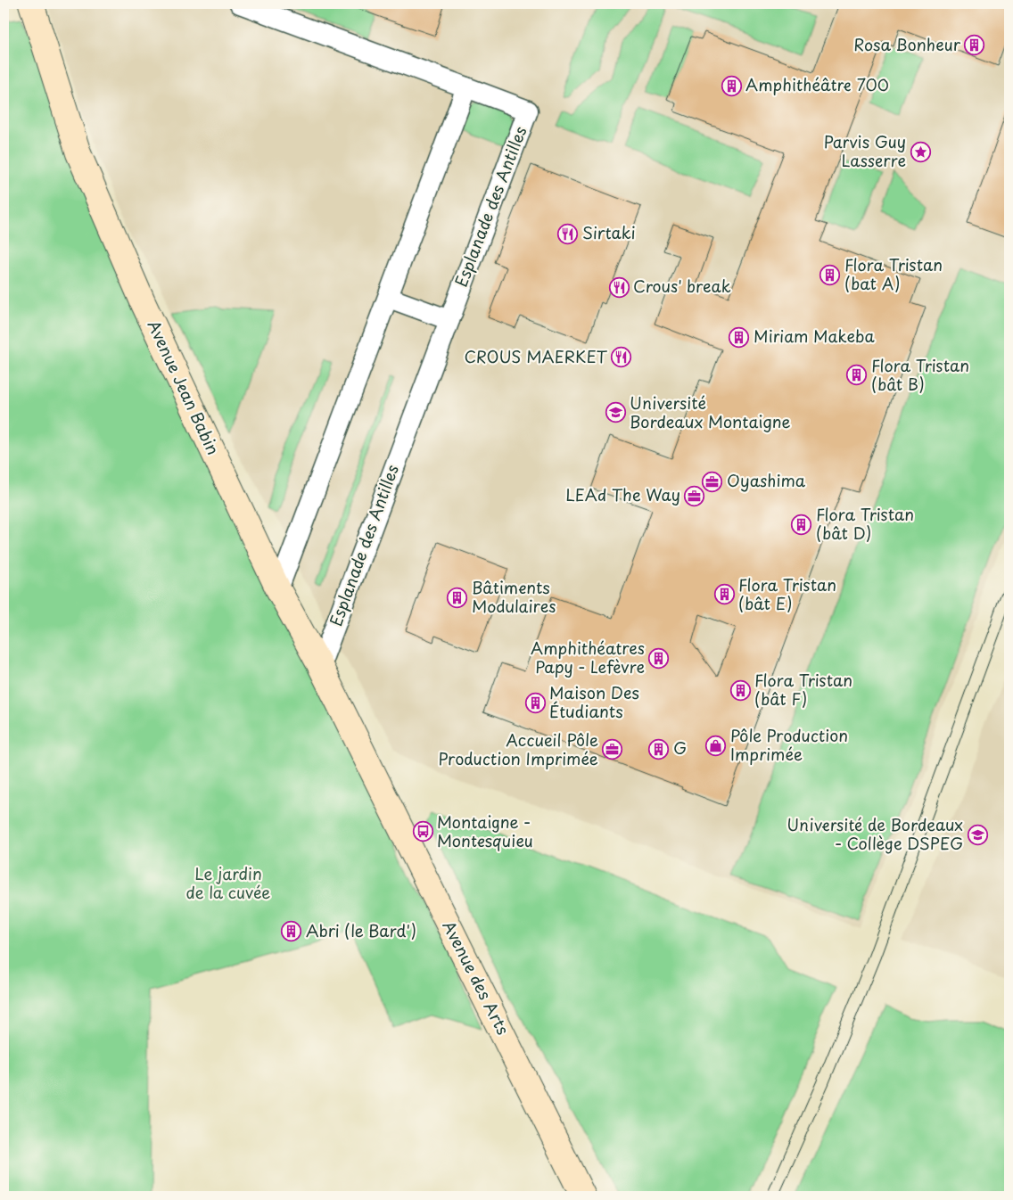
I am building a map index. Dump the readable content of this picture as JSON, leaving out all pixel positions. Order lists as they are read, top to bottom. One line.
{"streets":{"street":["Esplanade des Antilles","Avenue Jean Babin","Avenue des Arts"]},"crossings":[["Esplanade des Antilles","Avenue Jean Babin"],["Avenue Jean Babin","Avenue des Arts"]],"parks":["Le jardin de la cuvée"],"places":{"building":["Rosa Bonheur","Amphithéâtre 700","Flora Tristan (bat A)","Miriam Makeba","Flora Tristan (bât B)","Flora Tristan (bât D)","Flora Tristan (bât E)","Bâtiments Modulaires","Amphithéatres Papy - Lefèvre","Flora Tristan (bât F)","Maison Des Étudiants","G","Abri (le Bard')"],"place":["Parvis Guy Lasserre"],"restaurant":["Sirtaki","Crous' break","CROUS MAERKET"],"school or university":["Université Bordeaux Montaigne","Université de Bordeaux - Collège DSPEG"],"office":["Oyashima","LEAd The Way","Accueil Pôle Production Imprimée"],"shop":["Pôle Production Imprimée"],"bus stop":["Montaigne - Montesquieu"]}}
